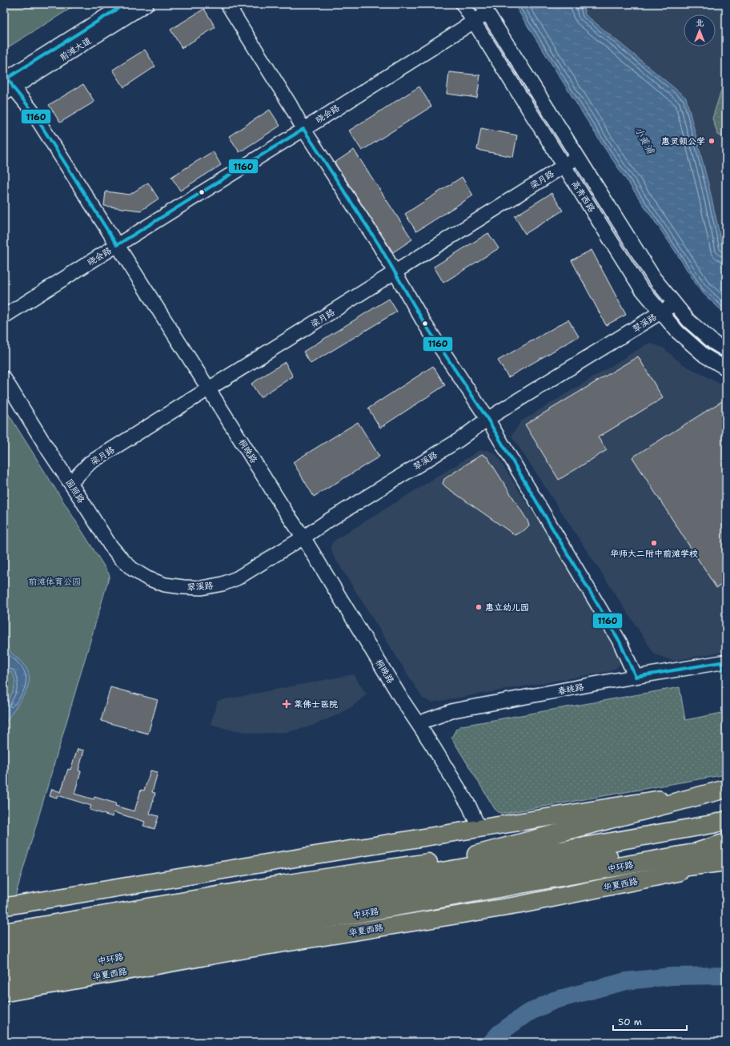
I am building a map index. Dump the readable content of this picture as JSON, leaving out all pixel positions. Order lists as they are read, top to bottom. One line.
{"streets":{"highway":["中环路"],"main road":["华夏西路"],"street":["前滩大道","晓会路","梁月路","高青西路","翠溪路","桐晚路","园照路","春眺路"]},"crossings":[["前滩大道","桐晚路"],["晓会路","高青西路"],["晓会路","桐晚路"],["梁月路","高青西路"],["梁月路","桐晚路"],["梁月路","园照路"],["高青西路","翠溪路"],["翠溪路","桐晚路"],["翠溪路","园照路"],["桐晚路","春眺路"]],"water":["小黄浦"],"parks":["前滩体育公园"],"places":{"other":["惠灵顿公学","华师大二附中前滩学校","惠立幼儿园"],"health":["莱佛士医院"]},"lines":["transit line 1160"],"scale_bar":"50 m","north":"top"}
